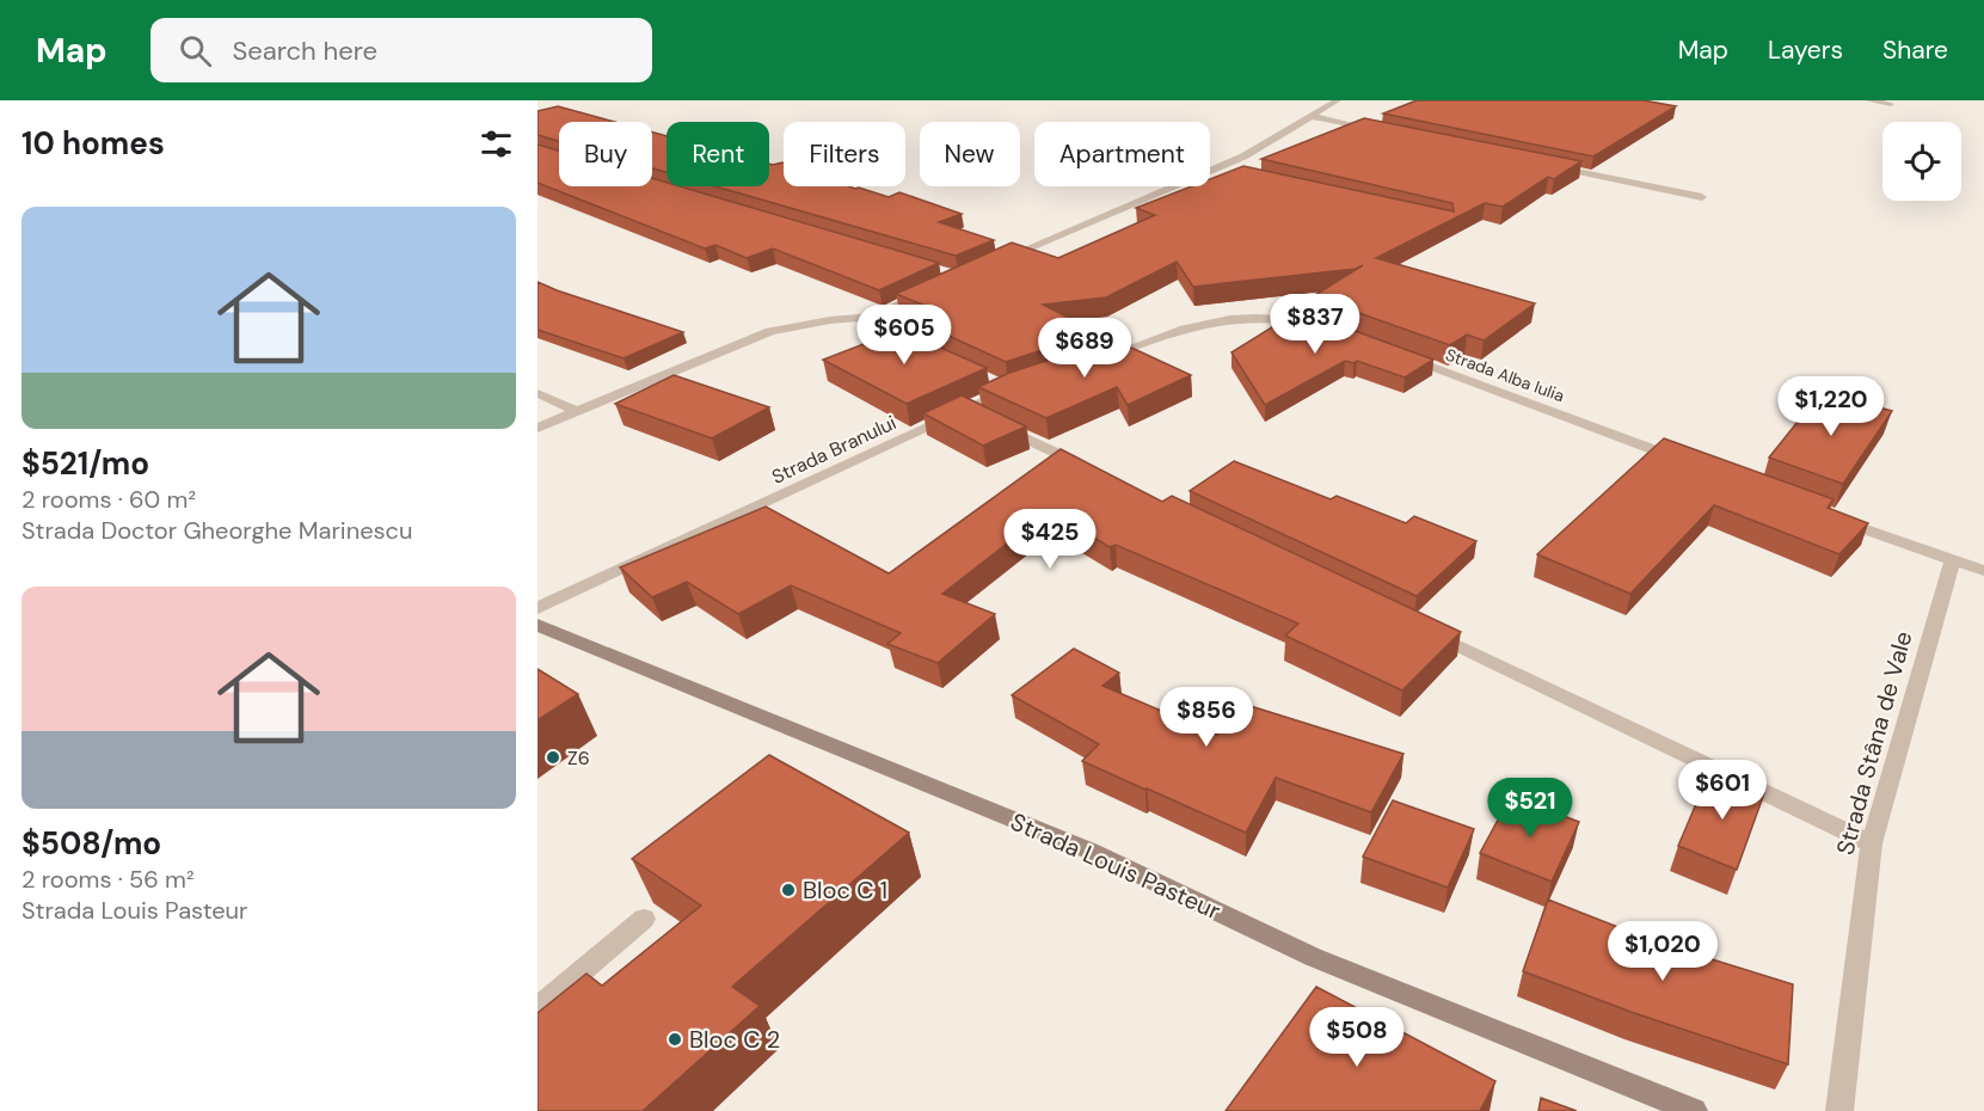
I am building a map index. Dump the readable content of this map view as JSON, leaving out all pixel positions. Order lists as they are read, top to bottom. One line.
{"streets":{"main road":["Strada Louis Pasteur"],"street":["Strada Alba Iulia","Strada Branului","Strada Stâna de Vale"]},"places":["Z6","Bloc C 1","Bloc C 2"],"page":{"header":"Map","search":"Search here","nav":["Map","Layers","Share"],"heading":"10 homes","chip":["Buy","Rent","Filters","New","Apartment"],"list":[{"name":"$521/mo","note":"2 rooms · 60 m² · Strada Doctor Gheorghe Marinescu"},{"name":"$508/mo","note":"2 rooms · 56 m² · Strada Louis Pasteur"}],"price":["$837","$605","$689","$1,220","$425","$856","$601","$521","$1,020","$508"]}}
